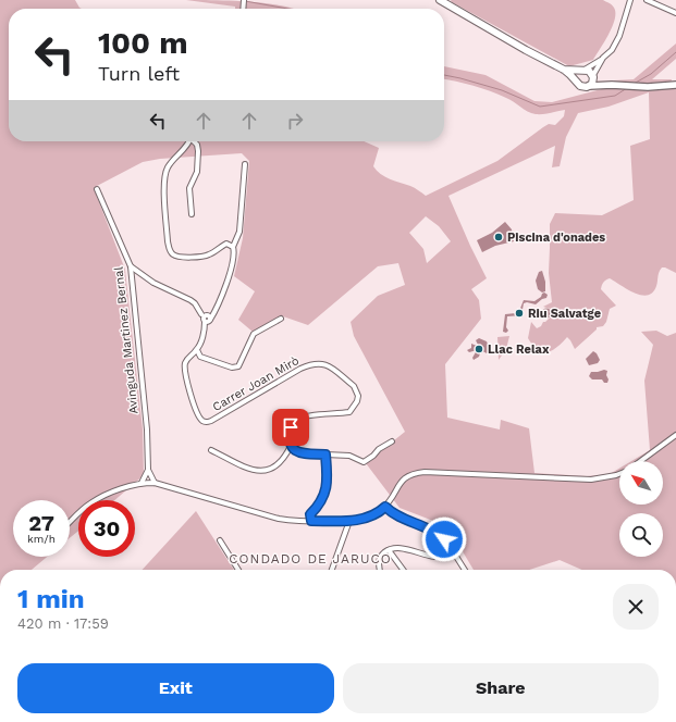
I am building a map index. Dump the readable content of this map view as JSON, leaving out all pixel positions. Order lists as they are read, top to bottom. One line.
{"streets":{"street":["Avinguda Martinez Bernal","Carrer Joan Mirò"]},"districts":["CONDADO DE JARUCO"],"places":["Piscina d'onades","Riu Salvatge","Llac Relax"],"north":"top left","page":{"turn":["100 m","Turn left"],"speed":"27 km/h","limit":"30","heading":["1 min","420 m · 17:59"],"buttons":["Exit","Share"]}}
